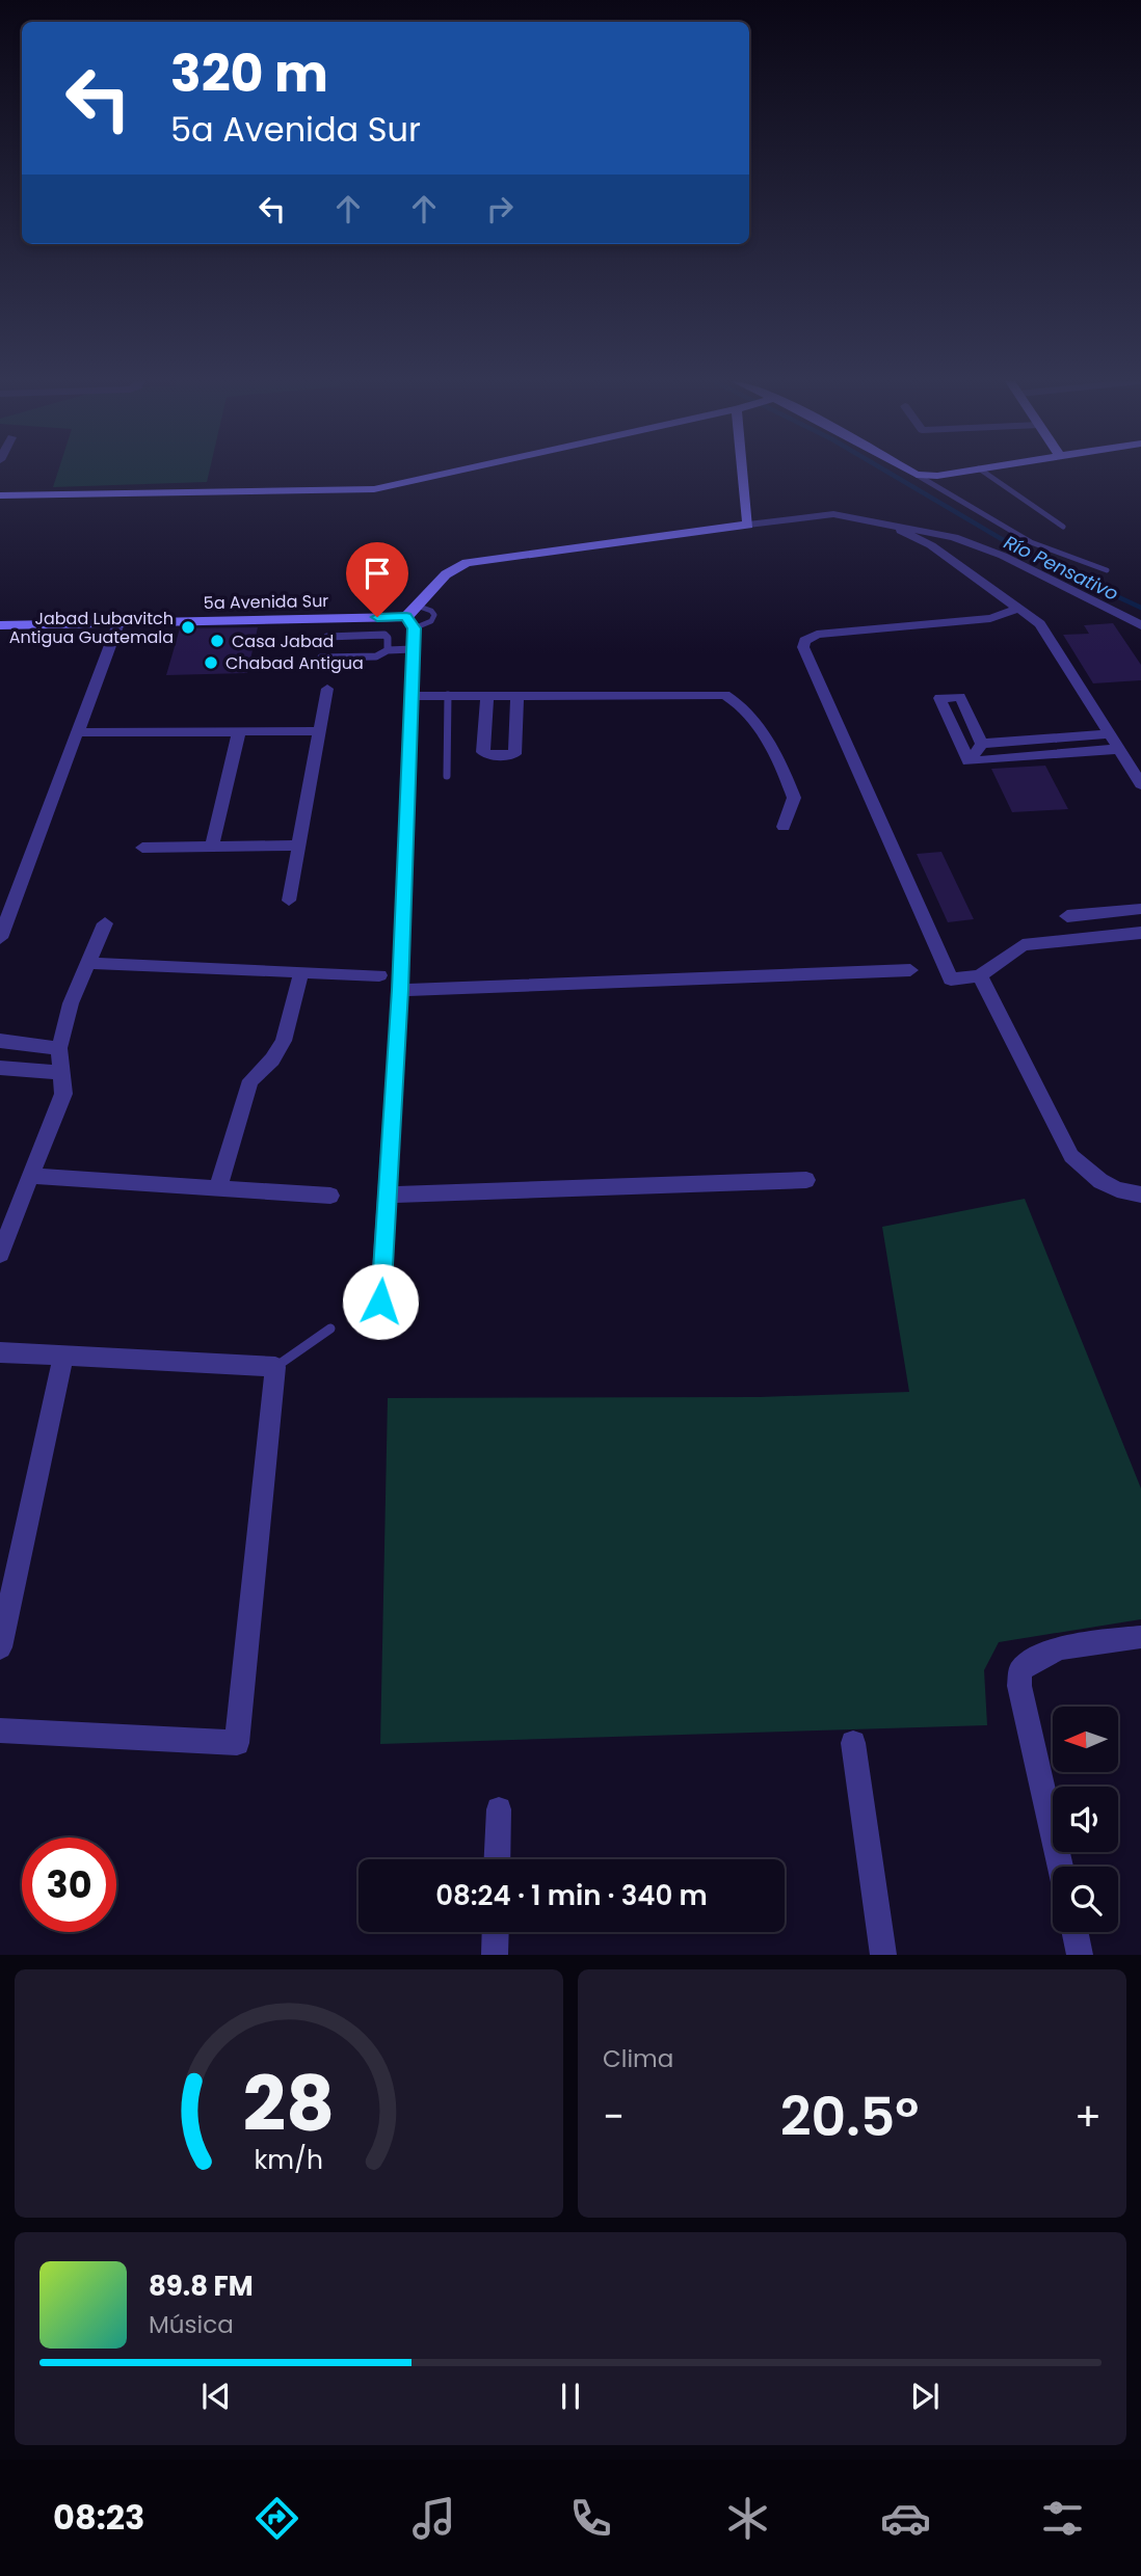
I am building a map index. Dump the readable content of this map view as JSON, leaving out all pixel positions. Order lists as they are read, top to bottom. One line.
{"streets":{"street":["5a Avenida Sur"]},"water":["Río Pensativo"],"places":["Jabad Lubavitch Antigua Guatemala","Casa Jabad","Chabad Antigua"],"north":"left","page":{"turn":["320 m","5a Avenida Sur"],"limit":"30","trip":"08:24 · 1 min · 340 m","tile":"Clima","heat":["−","20.5°","+"],"song":["89.8 FM","Música"],"tabs":"08:23","gauge":["28","km/h"]}}
